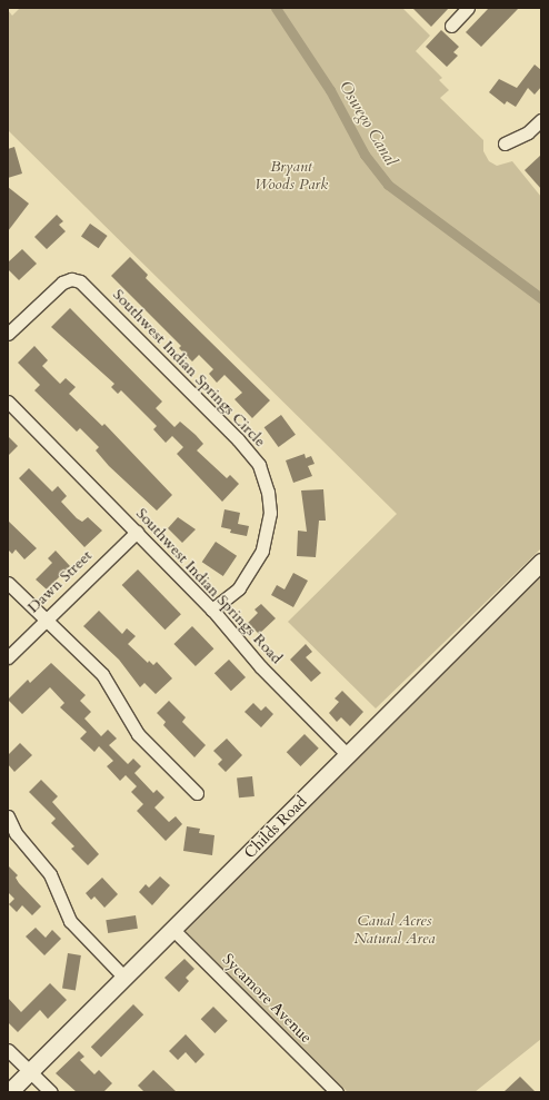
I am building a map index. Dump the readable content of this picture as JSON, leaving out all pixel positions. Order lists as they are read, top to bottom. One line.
{"streets":{"street":["Southwest Indian Springs Circle","Dawn Street","Southwest Indian Springs Road","Childs Road","Sycamore Avenue"]},"crossings":[["Southwest Indian Springs Circle","Southwest Indian Springs Road"],["Dawn Street","Southwest Indian Springs Road"],["Southwest Indian Springs Road","Childs Road"],["Childs Road","Sycamore Avenue"]],"water":["Oswego Canal"],"parks":["Bryant Woods Park","Canal Acres Natural Area"]}
